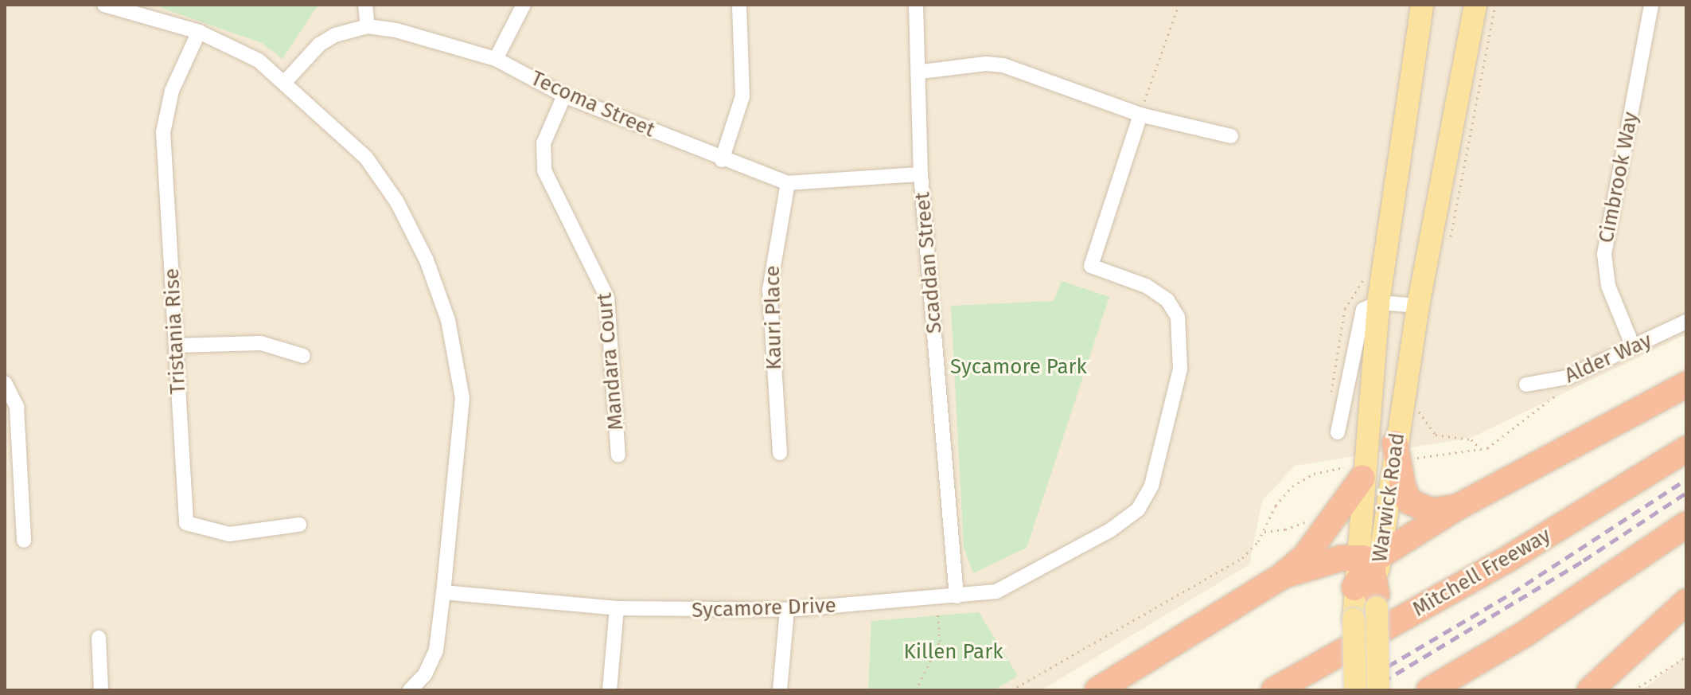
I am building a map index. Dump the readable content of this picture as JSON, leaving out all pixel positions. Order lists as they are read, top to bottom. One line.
{"streets":{"highway":["Mitchell Freeway"],"main road":["Warwick Road"],"street":["Tecoma Street","Cimbrook Way","Scaddan Street","Kauri Place","Tristania Rise","Alder Way","Mandara Court","Sycamore Drive"]},"crossings":[["Tecoma Street","Scaddan Street"],["Tecoma Street","Kauri Place"],["Tecoma Street","Mandara Court"],["Cimbrook Way","Alder Way"],["Scaddan Street","Sycamore Drive"]],"parks":["Sycamore Park","Killen Park"]}
